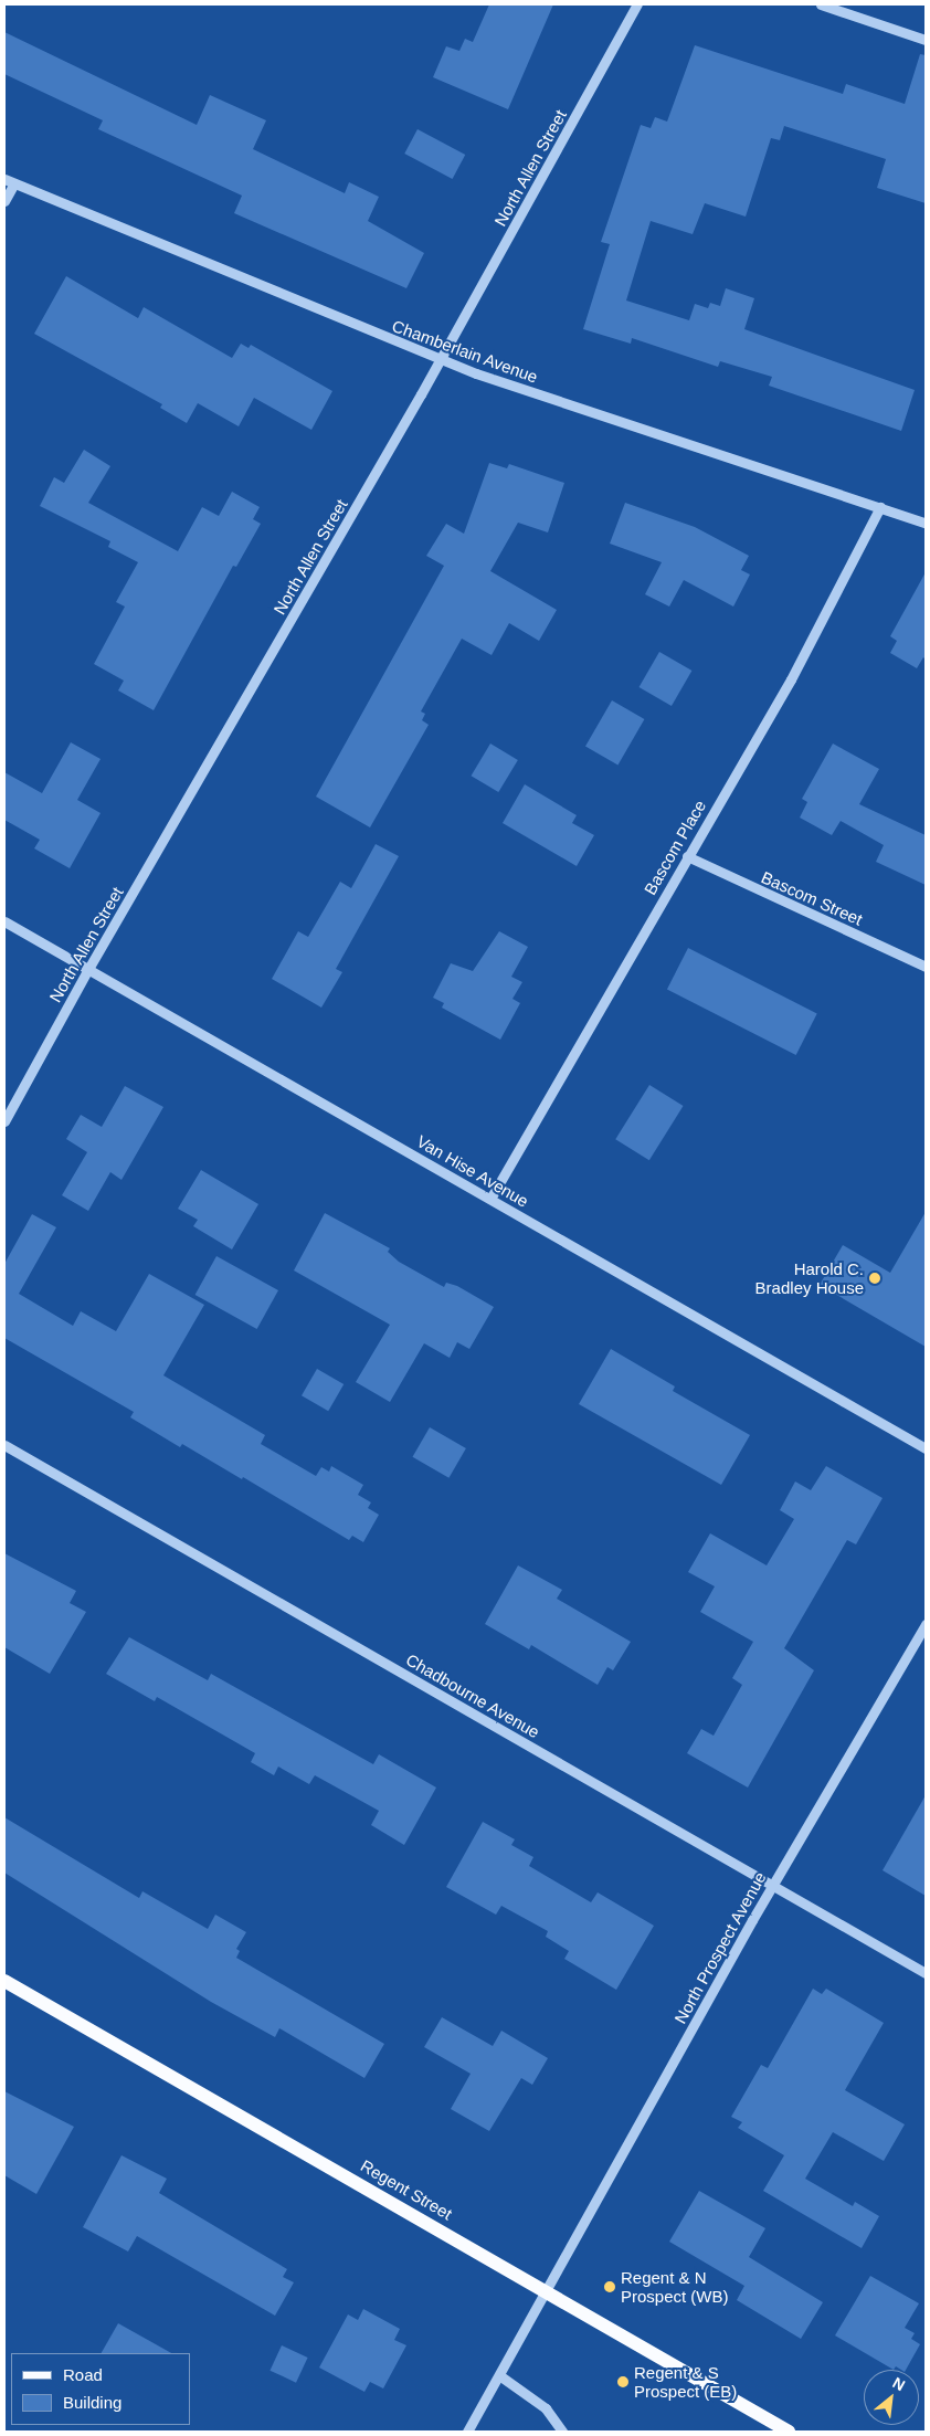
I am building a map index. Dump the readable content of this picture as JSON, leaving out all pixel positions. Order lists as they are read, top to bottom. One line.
{"streets":{"main road":["Regent Street"],"street":["North Allen Street","Chamberlain Avenue","Bascom Place","Bascom Street","Van Hise Avenue","Chadbourne Avenue","North Prospect Avenue"]},"crossings":[["North Allen Street","Chamberlain Avenue"],["North Allen Street","Van Hise Avenue"],["Chamberlain Avenue","Bascom Place"],["Bascom Place","Bascom Street"],["Bascom Place","Van Hise Avenue"],["Chadbourne Avenue","North Prospect Avenue"],["North Prospect Avenue","Regent Street"]],"places":["Harold C. Bradley House","Regent & N Prospect (WB)","Regent & S Prospect (EB)"],"legend":["Road","Building"],"north":"top right"}
